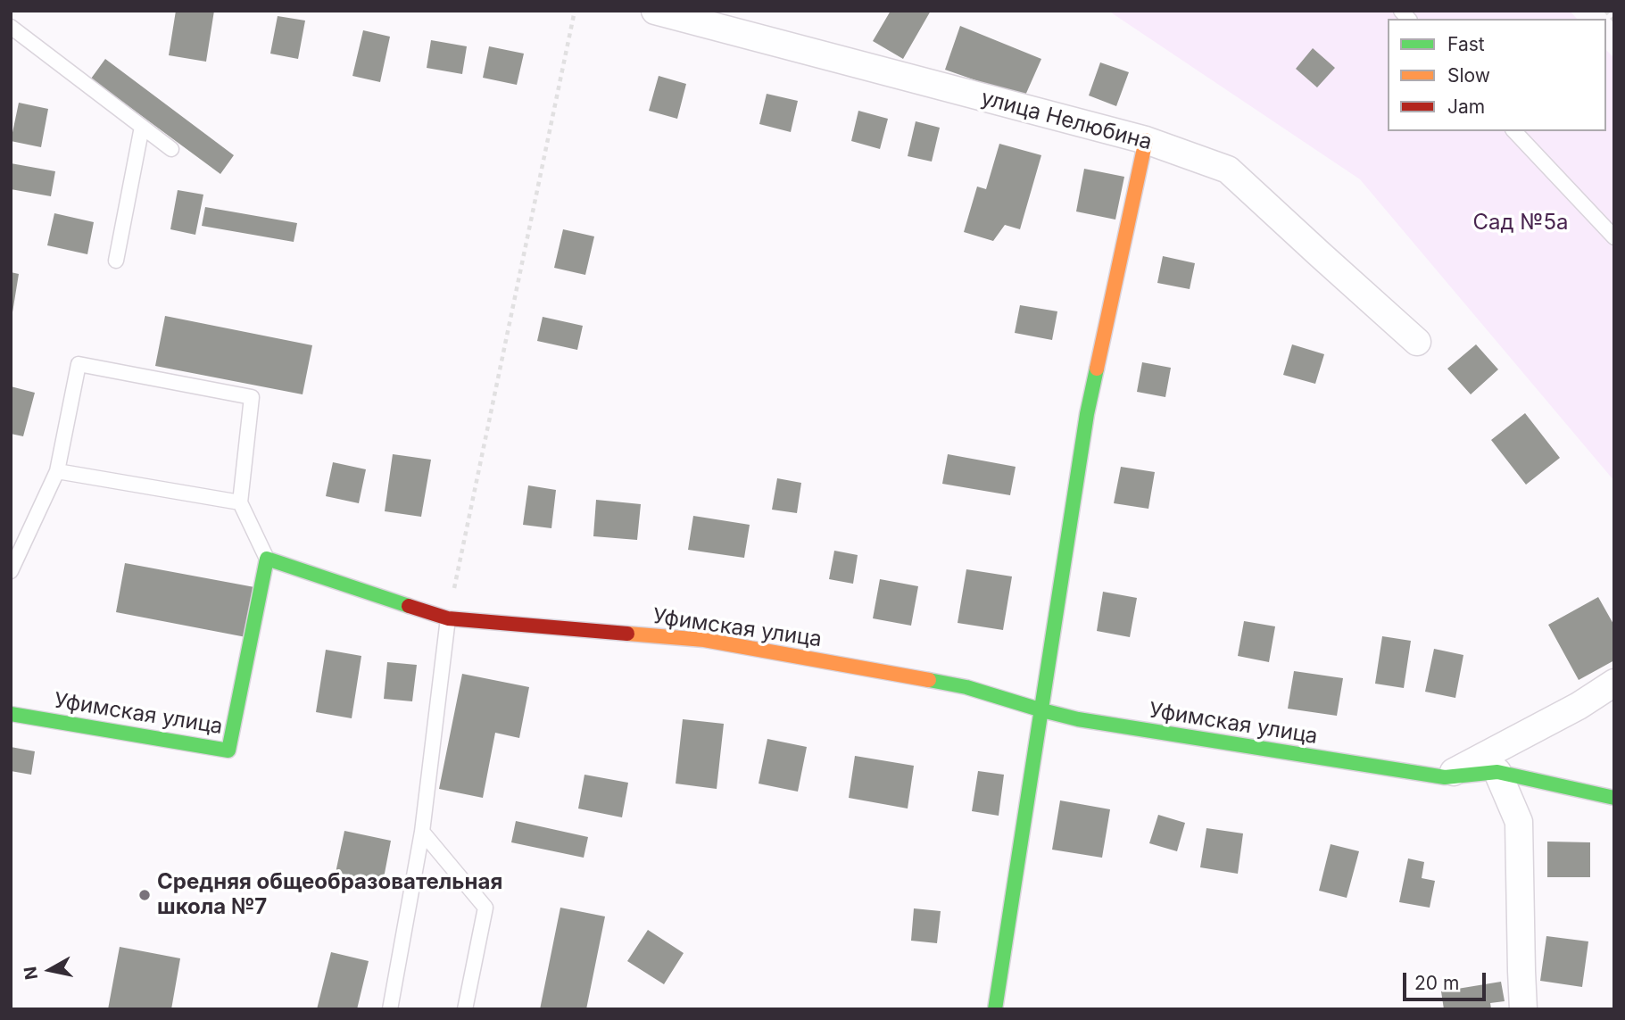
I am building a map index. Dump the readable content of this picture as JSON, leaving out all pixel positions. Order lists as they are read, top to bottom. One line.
{"streets":{"street":["улица Нелюбина","Уфимская улица"]},"parks":["Сад №5а"],"places":["Средняя общеобразовательная школа №7"],"legend":["Fast","Slow","Jam"],"scale_bar":"20 m","north":"left"}
